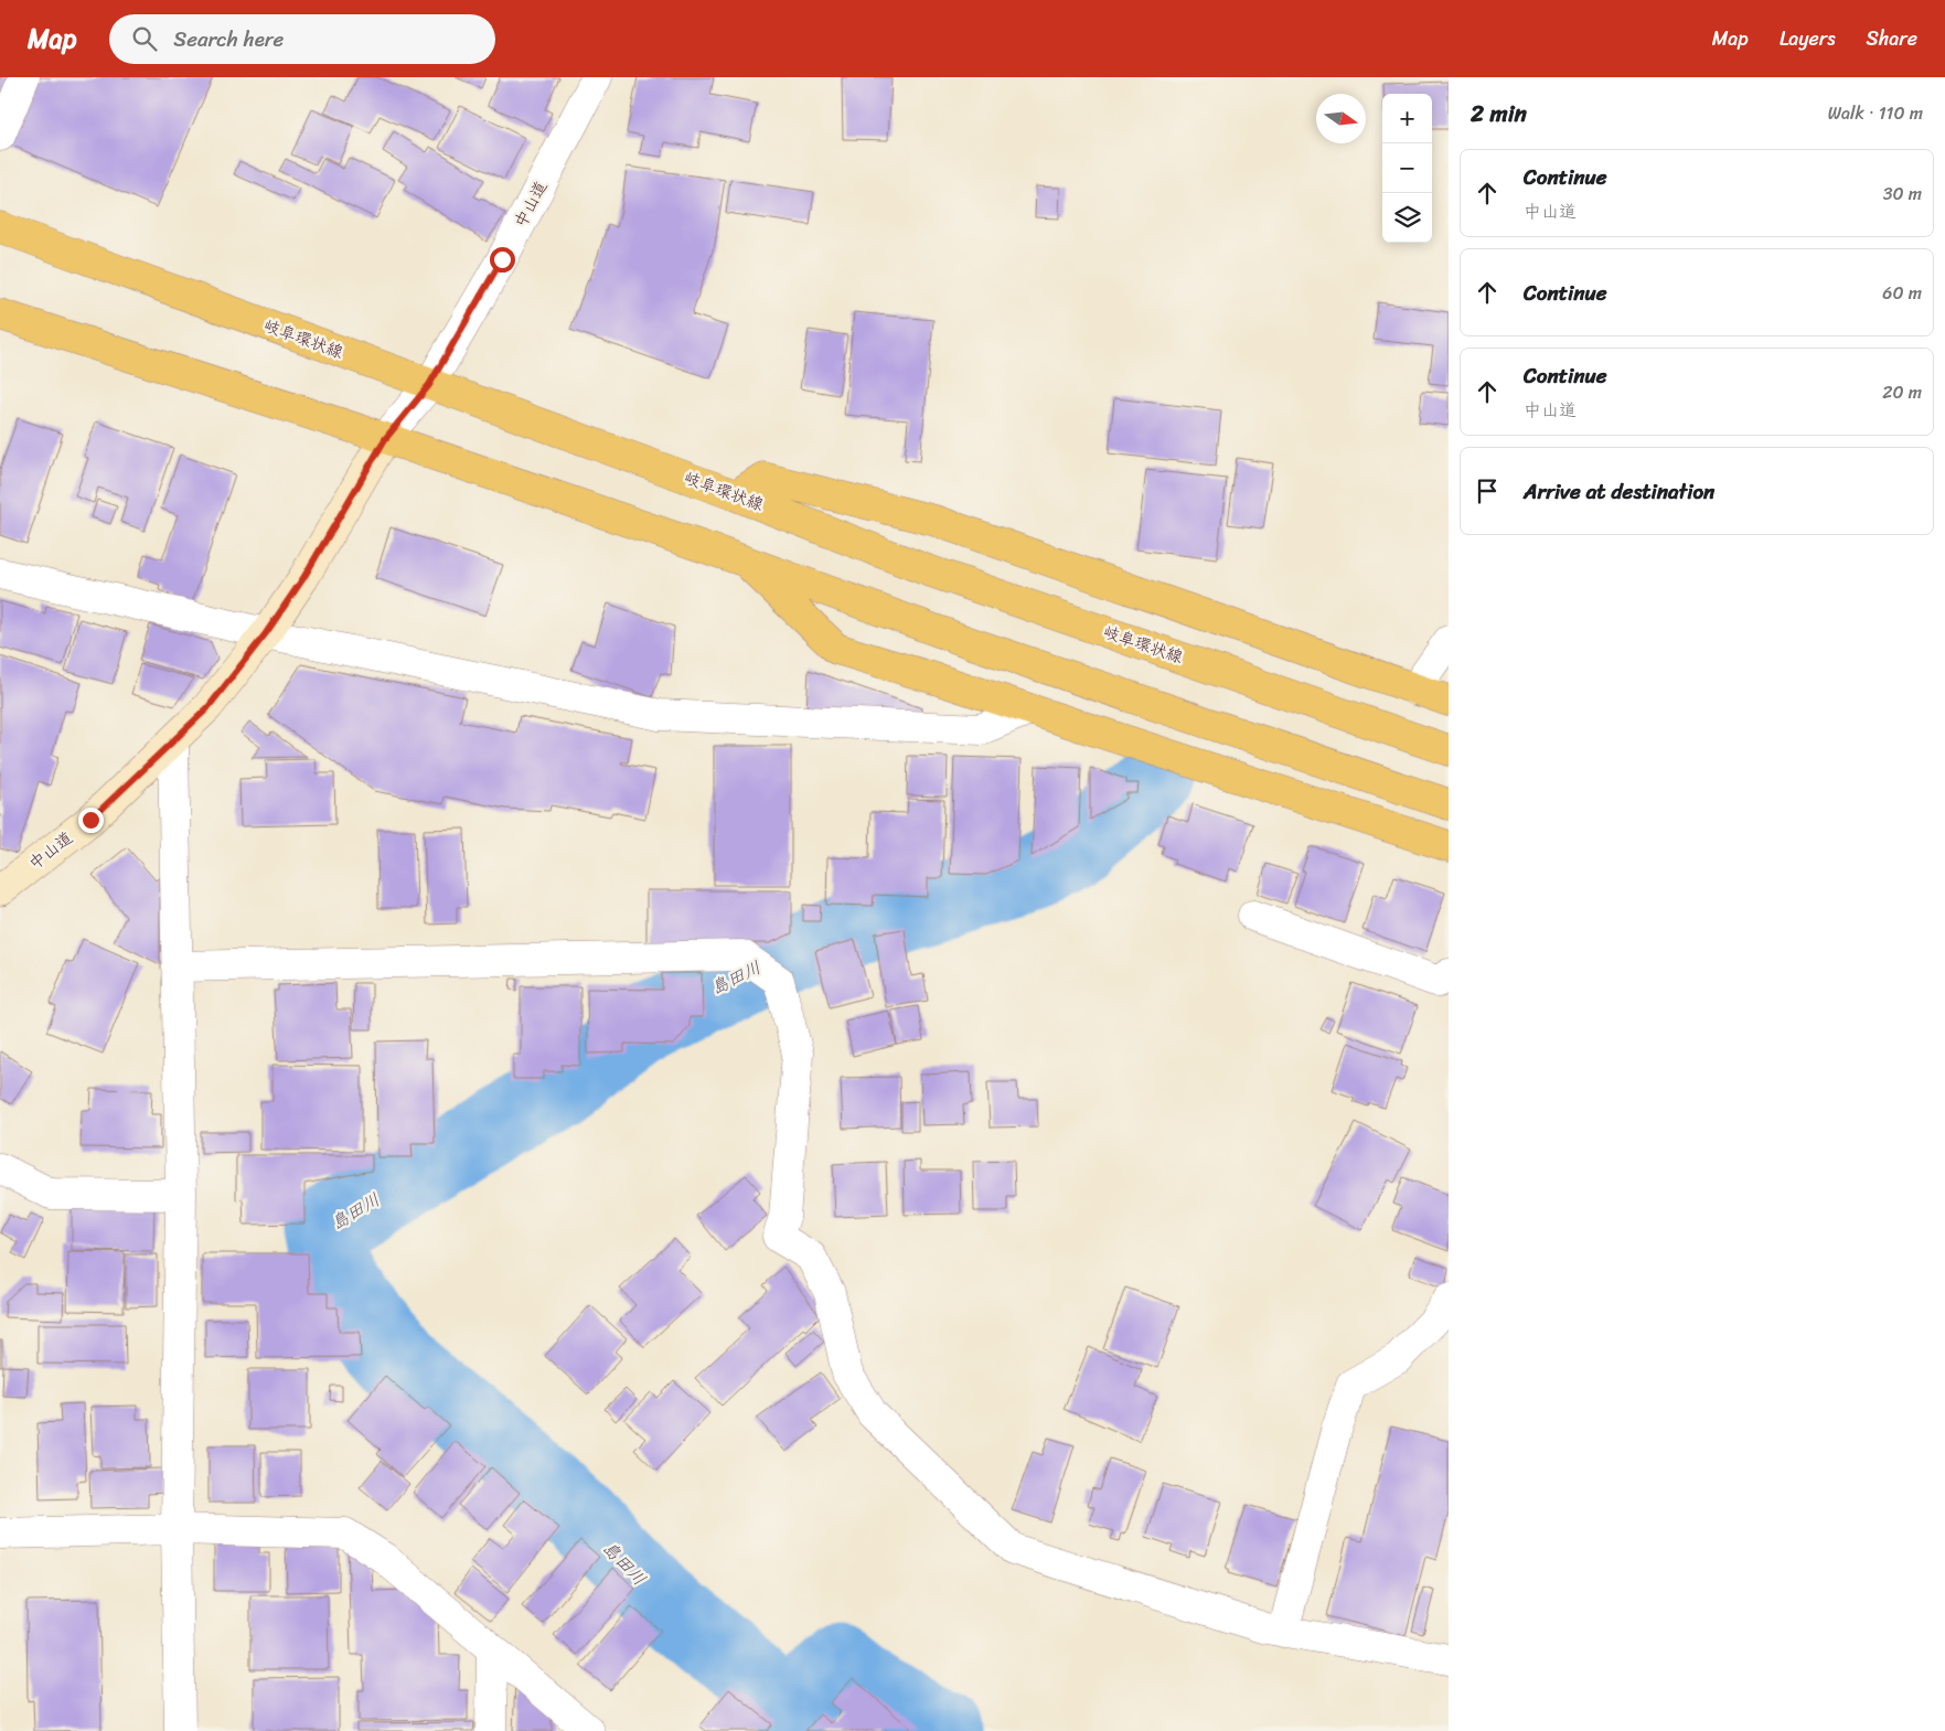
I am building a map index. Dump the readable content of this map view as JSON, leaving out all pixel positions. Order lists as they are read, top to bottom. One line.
{"streets":{"main road":["岐阜環状線"],"street":["中山道"]},"crossings":[["中山道","岐阜環状線"]],"water":["島田川"],"north":"right","page":{"header":"Map","search":"Search here","nav":["Map","Layers","Share"],"heading":["2 min","Walk · 110 m"],"map_buttons":["+","−"],"list":[["Continue","中山道","30 m"],["Continue","60 m"],["Continue","中山道","20 m"],"Arrive at destination"]}}
